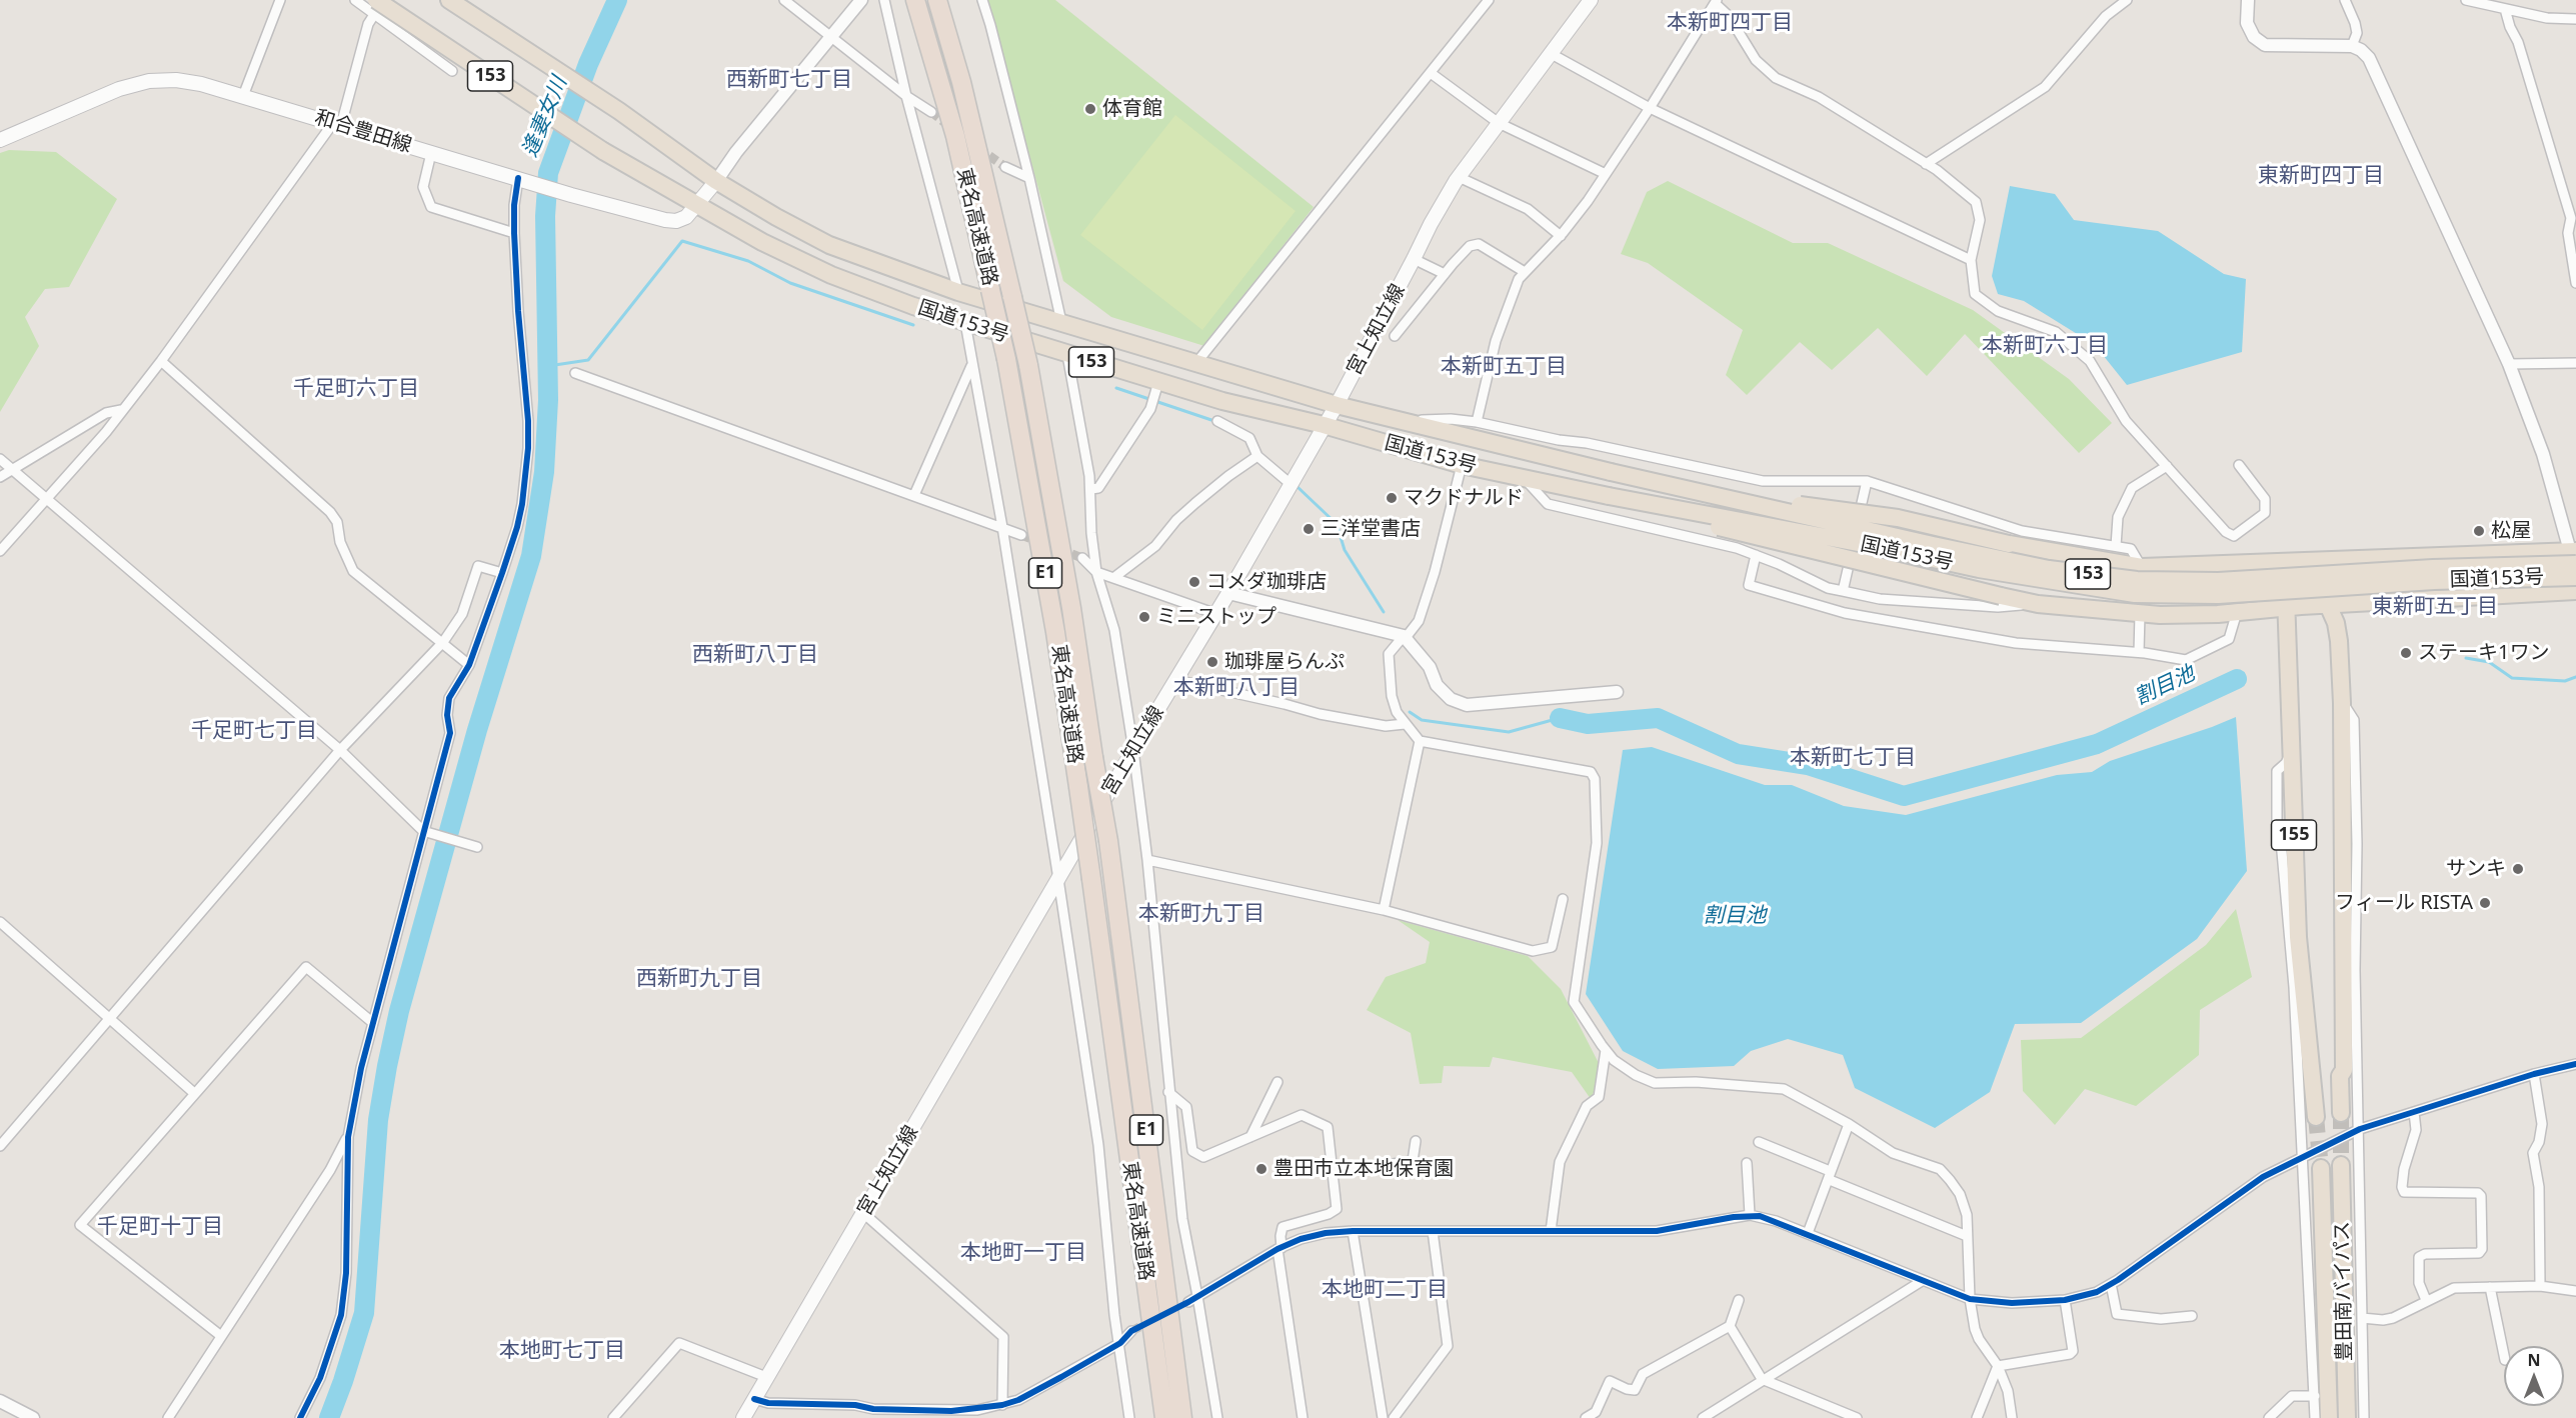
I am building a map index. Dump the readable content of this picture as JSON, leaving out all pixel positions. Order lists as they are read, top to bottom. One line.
{"streets":{"highway":["153","東名高速道路","国道153号","E1","155","豊田南バイパス"],"main road":["和合豊田線","宮上知立線"]},"crossings":[["153","国道153号"],["153","155"],["和合豊田線","国道153号"],["国道153号","宮上知立線"]],"districts":["本新町四丁目","西新町七丁目","東新町四丁目","本新町六丁目","本新町五丁目","千足町六丁目","東新町五丁目","西新町八丁目","本新町八丁目","千足町七丁目","本新町七丁目","本新町九丁目","西新町九丁目","千足町十丁目","本地町一丁目","本地町二丁目","本地町七丁目"],"water":["逢妻女川","割目池"],"places":["体育館","マクドナルド","三洋堂書店","松屋","コメダ珈琲店","ミニストップ","ステーキ1ワン","珈琲屋らんぷ","サンキ","フィール RISTA","豊田市立本地保育園"],"north":"top"}
